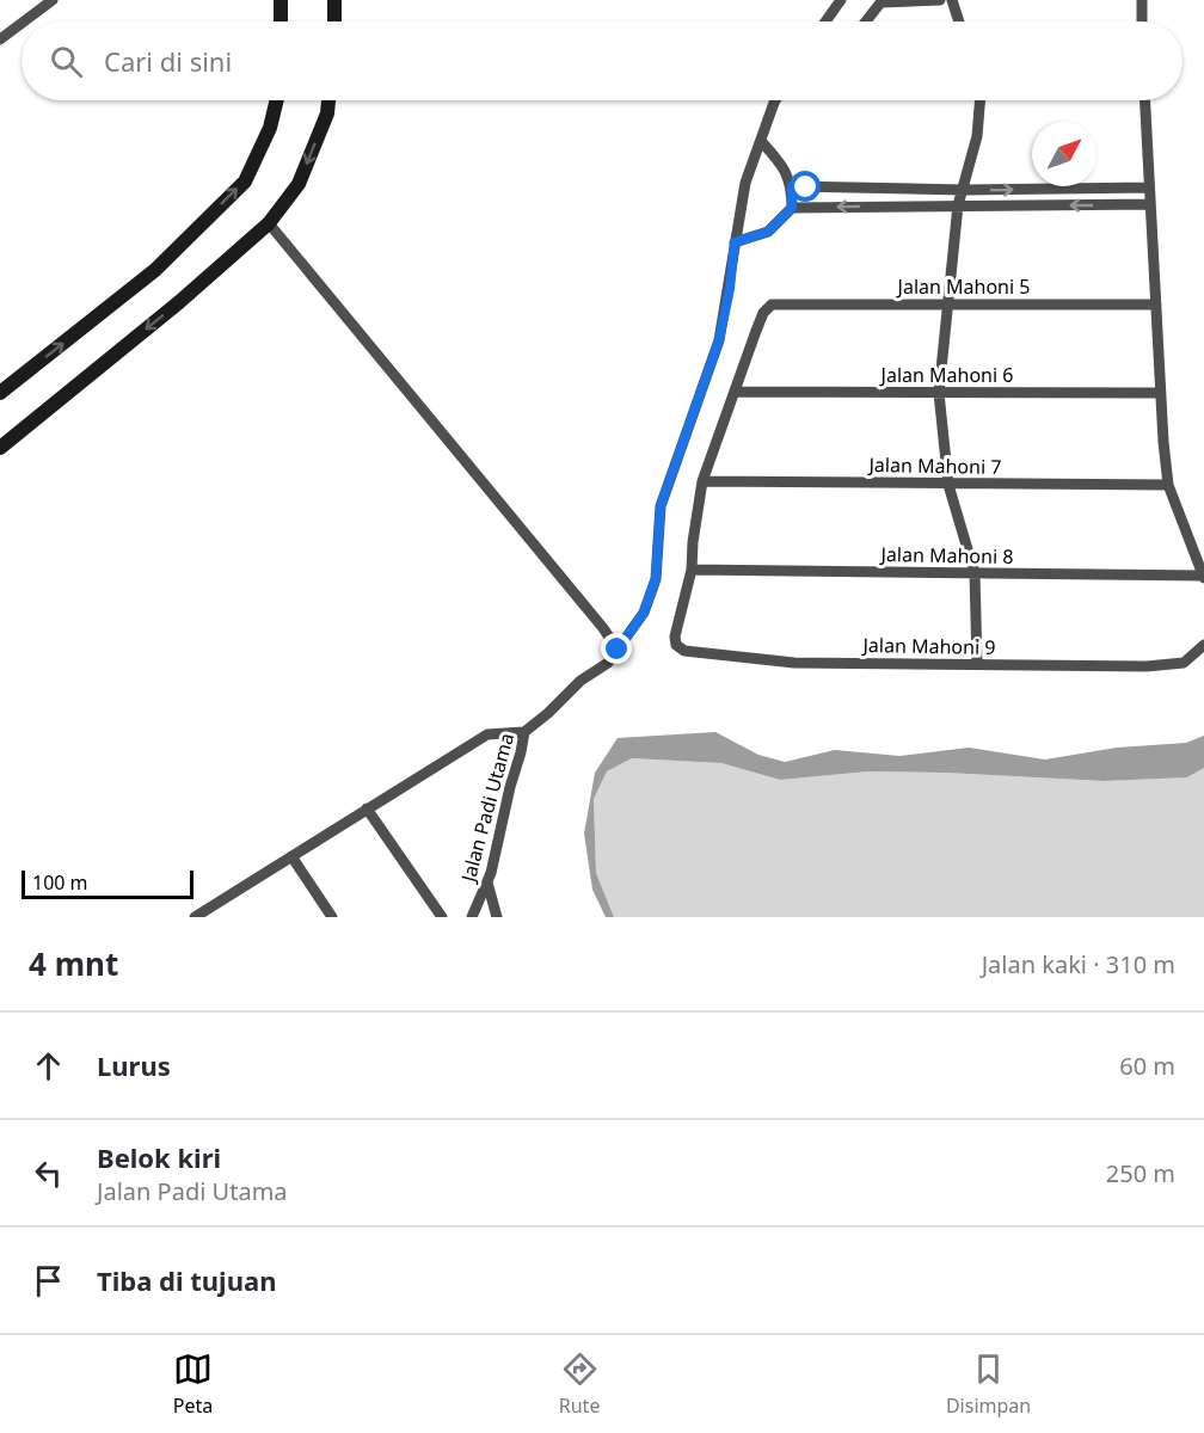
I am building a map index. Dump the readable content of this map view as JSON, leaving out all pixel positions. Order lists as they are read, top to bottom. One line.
{"streets":{"street":["Jalan Mahoni 5","Jalan Mahoni 6","Jalan Mahoni 7","Jalan Mahoni 8","Jalan Mahoni 9","Jalan Padi Utama"]},"crossings":[["Jalan Mahoni 5","Jalan Mahoni 6"],["Jalan Mahoni 8","Jalan Mahoni 9"]],"scale_bar":"100 m","north":"top right","page":{"search":"Cari di sini","scale":"100 m","heading":["4 mnt","Jalan kaki · 310 m"],"list":[["Lurus","60 m"],["Belok kiri","Jalan Padi Utama","250 m"],"Tiba di tujuan"],"nav":["Peta","Rute","Disimpan"]}}
